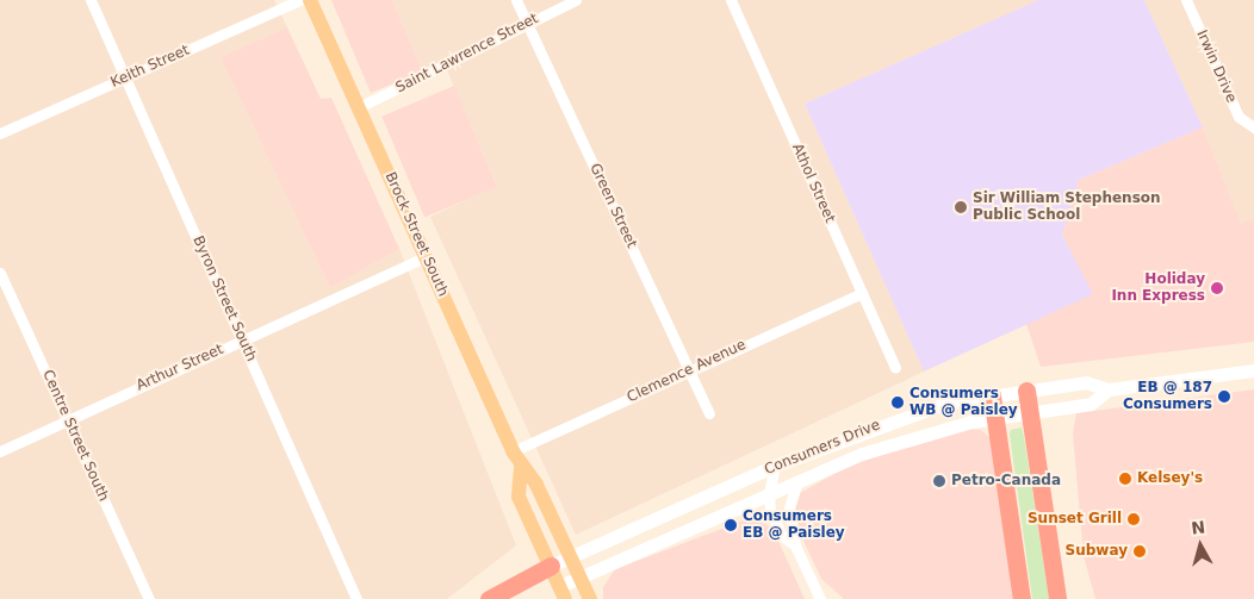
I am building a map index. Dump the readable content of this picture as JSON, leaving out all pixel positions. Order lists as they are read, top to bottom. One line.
{"streets":{"main road":["Brock Street South","Consumers Drive"],"street":["Saint Lawrence Street","Keith Street","Irwin Drive","Athol Street","Green Street","Byron Street South","Arthur Street","Clemence Avenue","Centre Street South"]},"crossings":[["Saint Lawrence Street","Green Street"],["Saint Lawrence Street","Brock Street South"],["Keith Street","Byron Street South"],["Athol Street","Clemence Avenue"],["Green Street","Clemence Avenue"],["Brock Street South","Arthur Street"],["Brock Street South","Clemence Avenue"],["Brock Street South","Consumers Drive"],["Byron Street South","Arthur Street"],["Arthur Street","Centre Street South"]],"places":["Sir William Stephenson Public School","Holiday Inn Express","EB @ 187 Consumers","Consumers WB @ Paisley","Kelsey's","Petro-Canada","Sunset Grill","Consumers EB @ Paisley","Subway"],"north":"top"}
